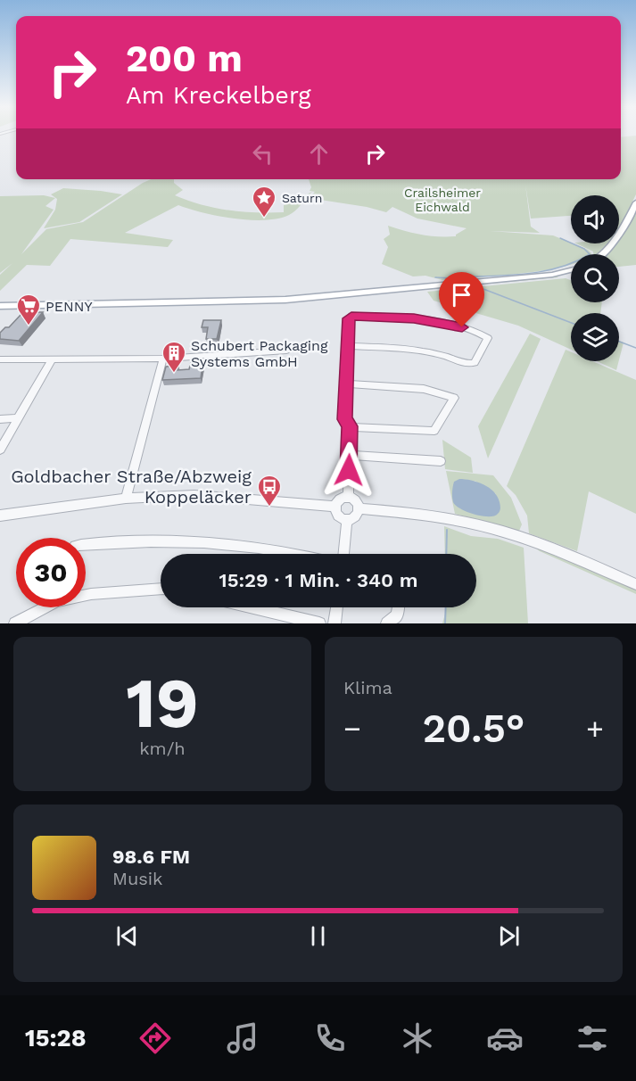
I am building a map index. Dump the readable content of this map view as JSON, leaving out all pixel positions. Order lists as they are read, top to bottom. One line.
{"parks":["Crailsheimer Eichwald"],"places":{"place":["Saturn"],"supermarket":["PENNY"],"building":["Schubert Packaging Systems GmbH"],"bus stop":["Goldbacher Straße/Abzweig Koppeläcker"]},"page":{"turn":["200 m","Am Kreckelberg"],"limit":"30","trip":"15:29 · 1 Min. · 340 m","tile":[["19","km/h"],"Klima"],"heat":["−","20.5°","+"],"song":["98.6 FM","Musik"],"tabs":"15:28"}}
